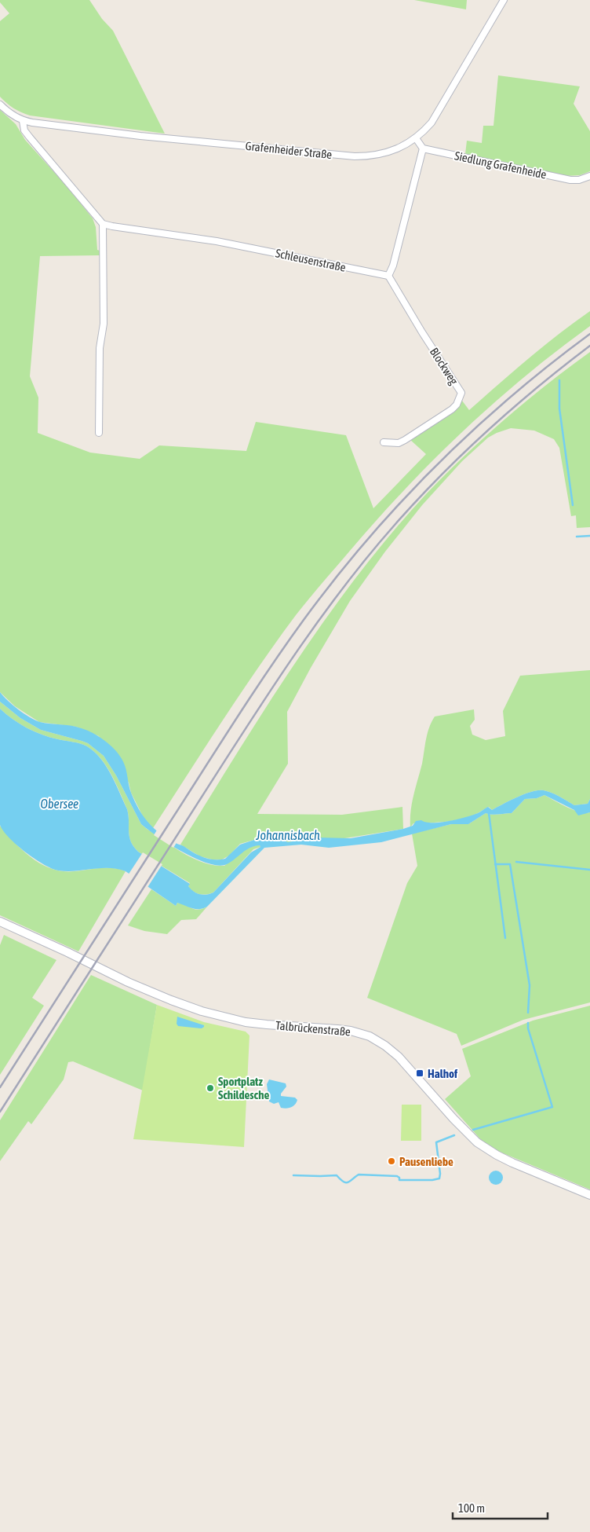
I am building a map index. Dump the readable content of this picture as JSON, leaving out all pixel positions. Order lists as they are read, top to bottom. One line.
{"streets":{"main road":["Talbrückenstraße"],"street":["Grafenheider Straße","Siedlung Grafenheide","Schleusenstraße","Blockweg"]},"crossings":[["Schleusenstraße","Blockweg"]],"water":["Obersee","Johannisbach"],"places":{"transit":["Halhof"],"other":["Sportplatz Schildesche","Pausenliebe"]},"scale_bar":"100 m"}
